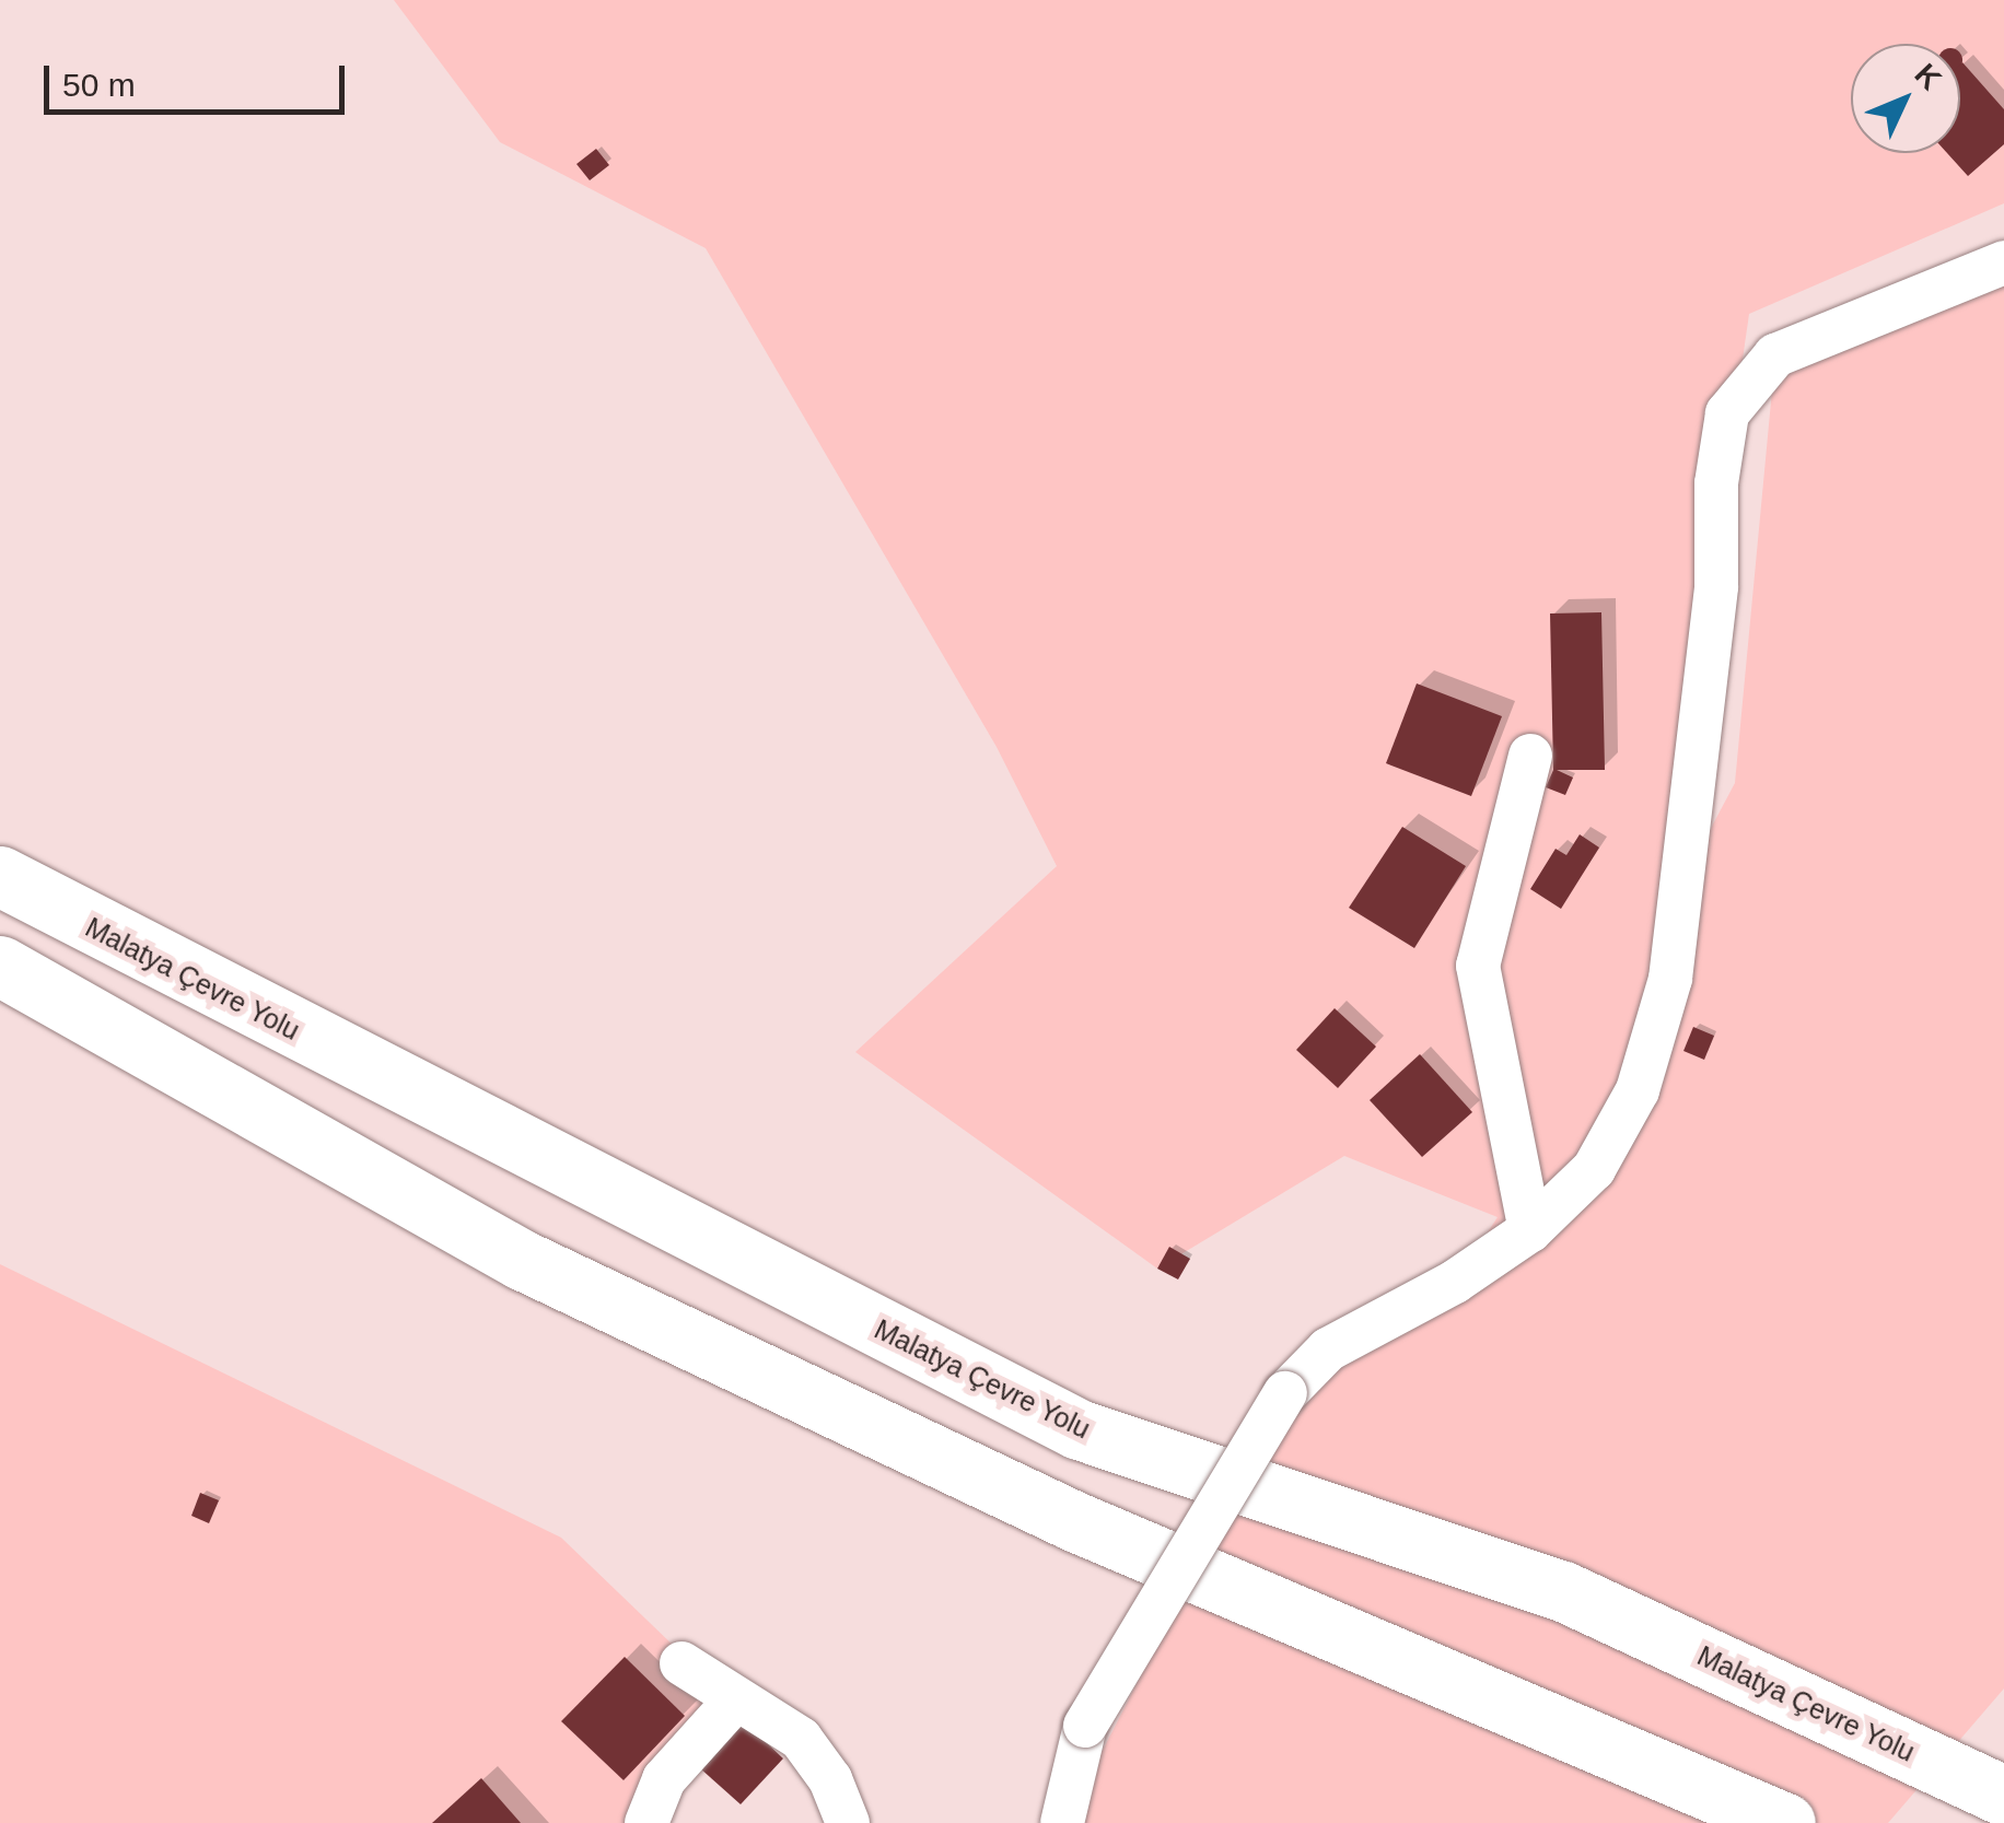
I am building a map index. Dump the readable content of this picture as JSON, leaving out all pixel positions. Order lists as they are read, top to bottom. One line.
{"streets":{"highway":["Malatya Çevre Yolu"]},"scale_bar":"50 m","north":"top right"}
